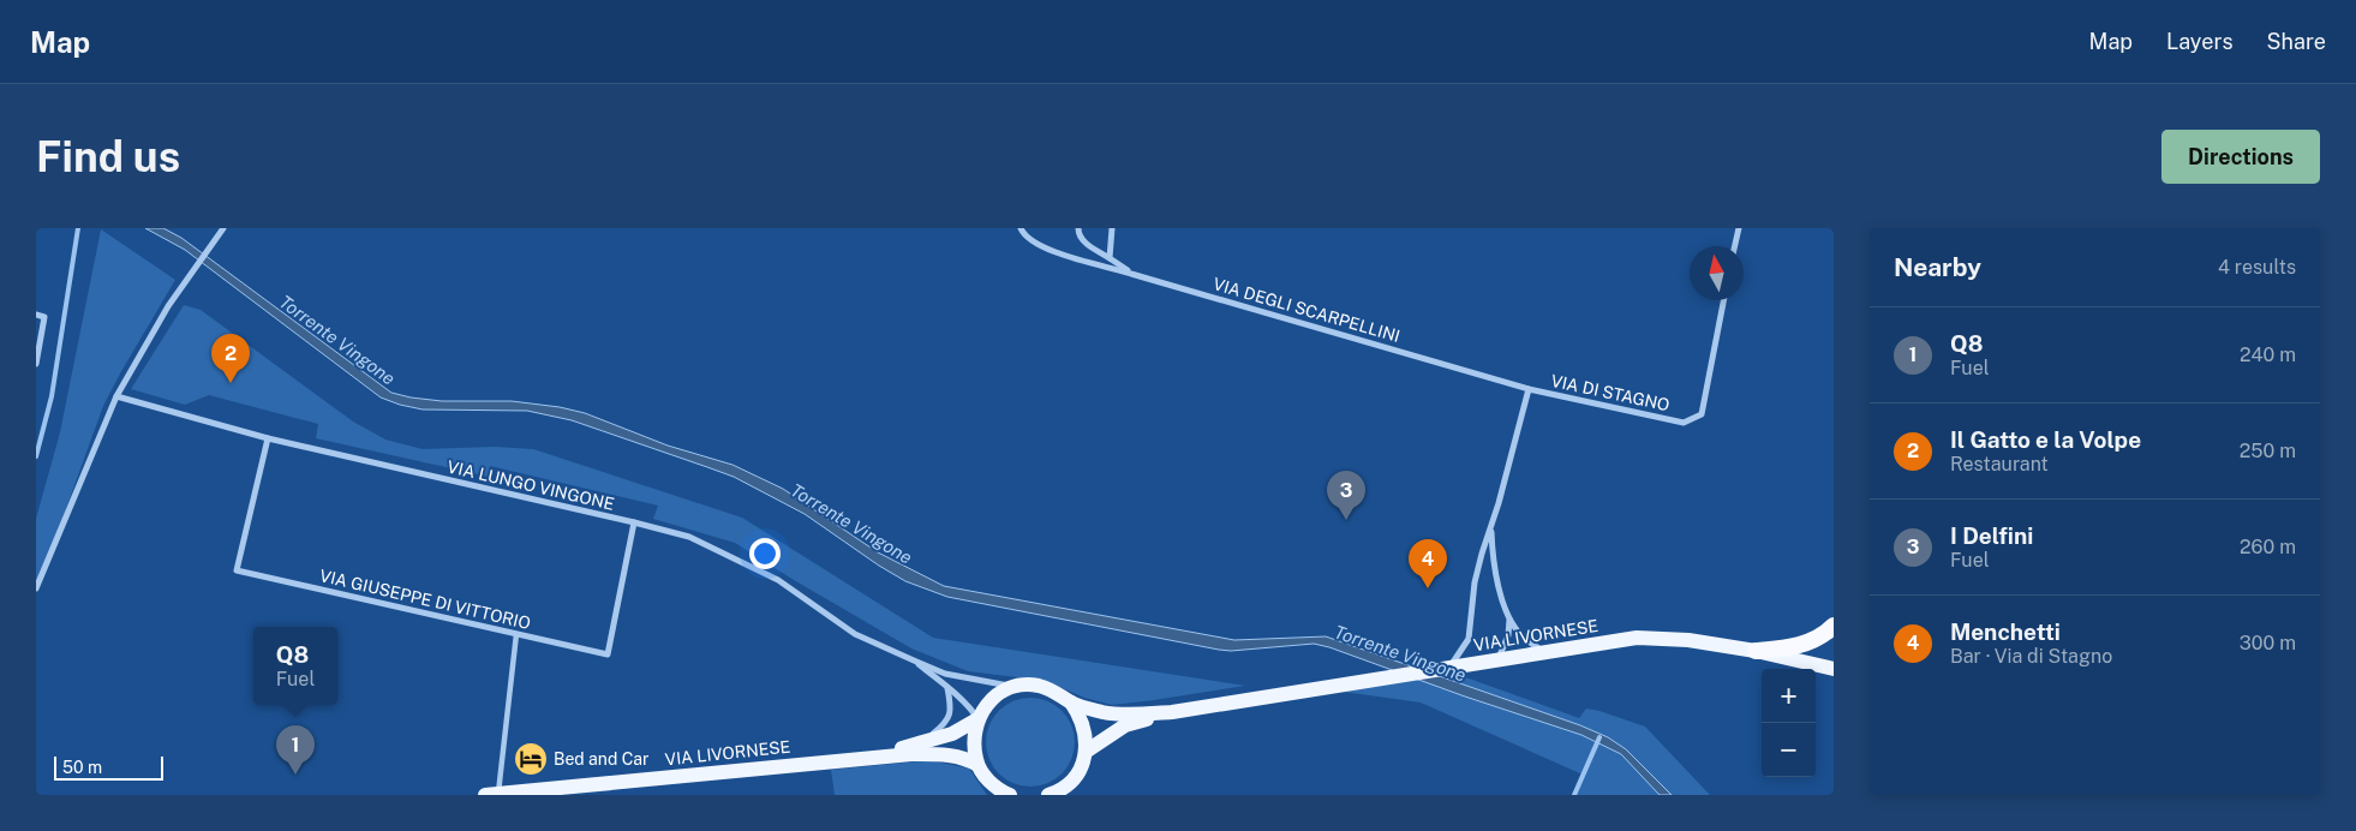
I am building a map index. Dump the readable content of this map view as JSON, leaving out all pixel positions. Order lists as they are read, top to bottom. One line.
{"streets":{"main road":["VIA LIVORNESE"],"street":["VIA DEGLI SCARPELLINI","VIA DI STAGNO","VIA LUNGO VINGONE","VIA GIUSEPPE DI VITTORIO"]},"crossings":[["VIA DEGLI SCARPELLINI","VIA DI STAGNO"],["VIA DI STAGNO","VIA LIVORNESE"],["VIA LUNGO VINGONE","VIA GIUSEPPE DI VITTORIO"],["VIA LUNGO VINGONE","VIA LIVORNESE"]],"water":["Torrente Vingone"],"places":{"hotel":["Bed and Car"]},"scale_bar":"50 m","north":"top","page":{"header":"Map","nav":["Map","Layers","Share"],"buttons":"Directions","title":"Find us","heading":["Nearby","4 results"],"list":[{"mark":"1","name":"Q8","note":"Fuel","value":"240 m"},{"mark":"2","name":"Il Gatto e la Volpe","note":"Restaurant","value":"250 m"},{"mark":"3","name":"I Delfini","note":"Fuel","value":"260 m"},{"mark":"4","name":"Menchetti","note":"Bar · Via di Stagno","value":"300 m"}],"pins":["2","3","4","1"],"popup":["Q8","Fuel"],"map_buttons":["+","−"],"scale":"50 m"}}
